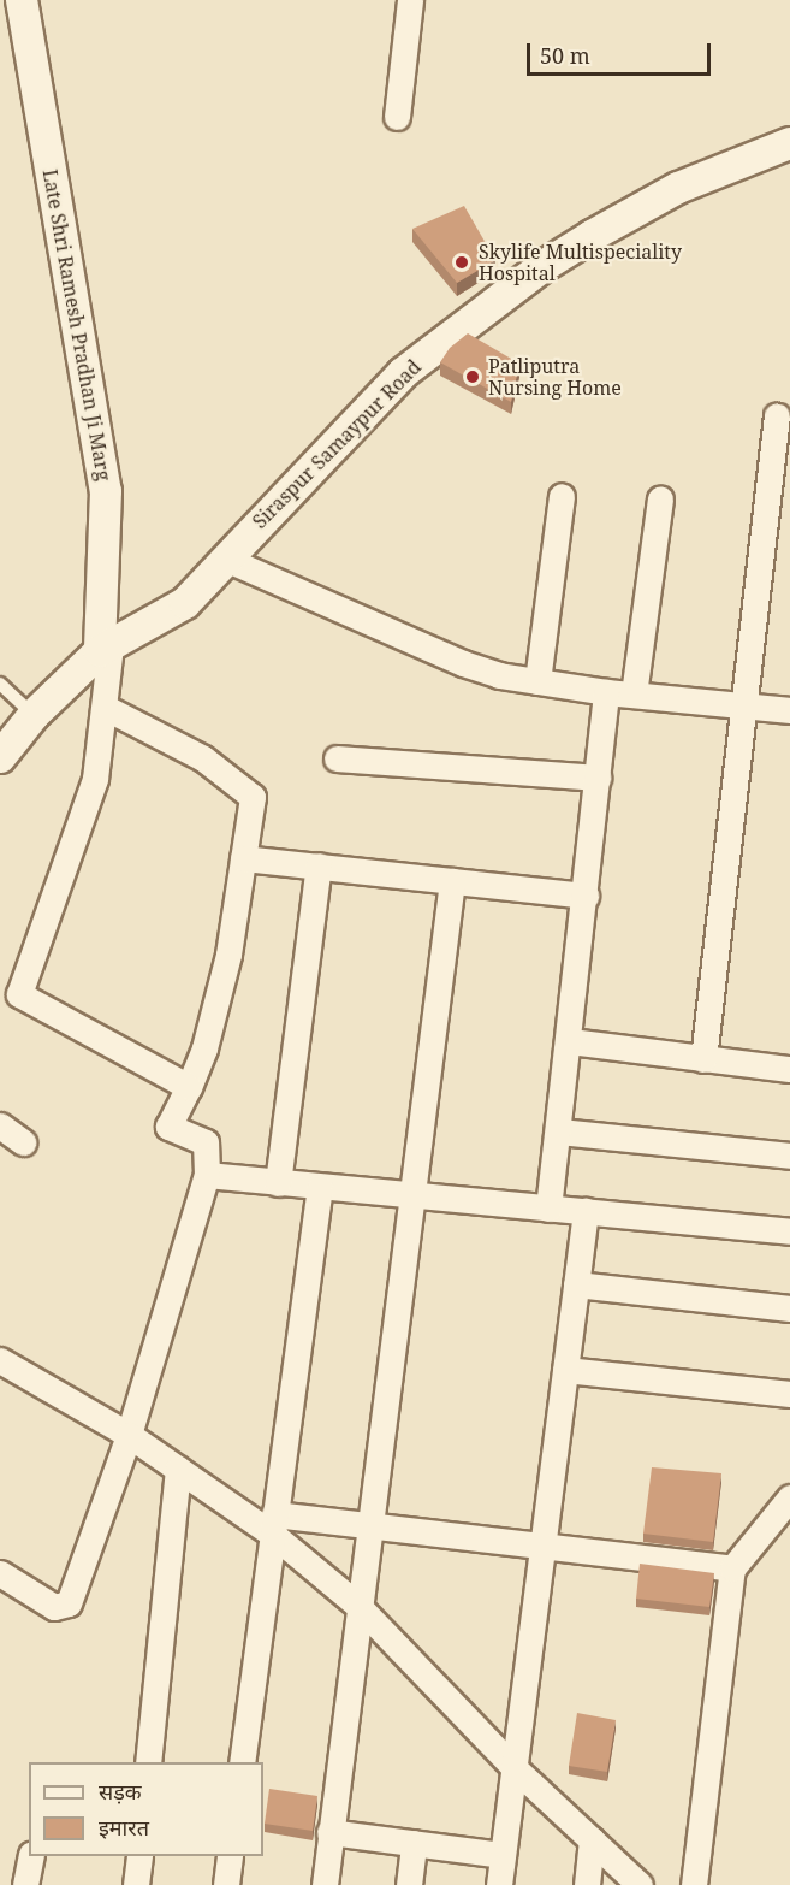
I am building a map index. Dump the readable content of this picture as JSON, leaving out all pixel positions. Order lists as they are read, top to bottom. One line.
{"streets":{"street":["Late Shri Ramesh Pradhan Ji Marg","Siraspur Samaypur Road"]},"crossings":[["Late Shri Ramesh Pradhan Ji Marg","Siraspur Samaypur Road"]],"places":["Skylife Multispeciality Hospital","Patliputra Nursing Home"],"legend":["सड़क","इमारत"],"scale_bar":"50 m"}
